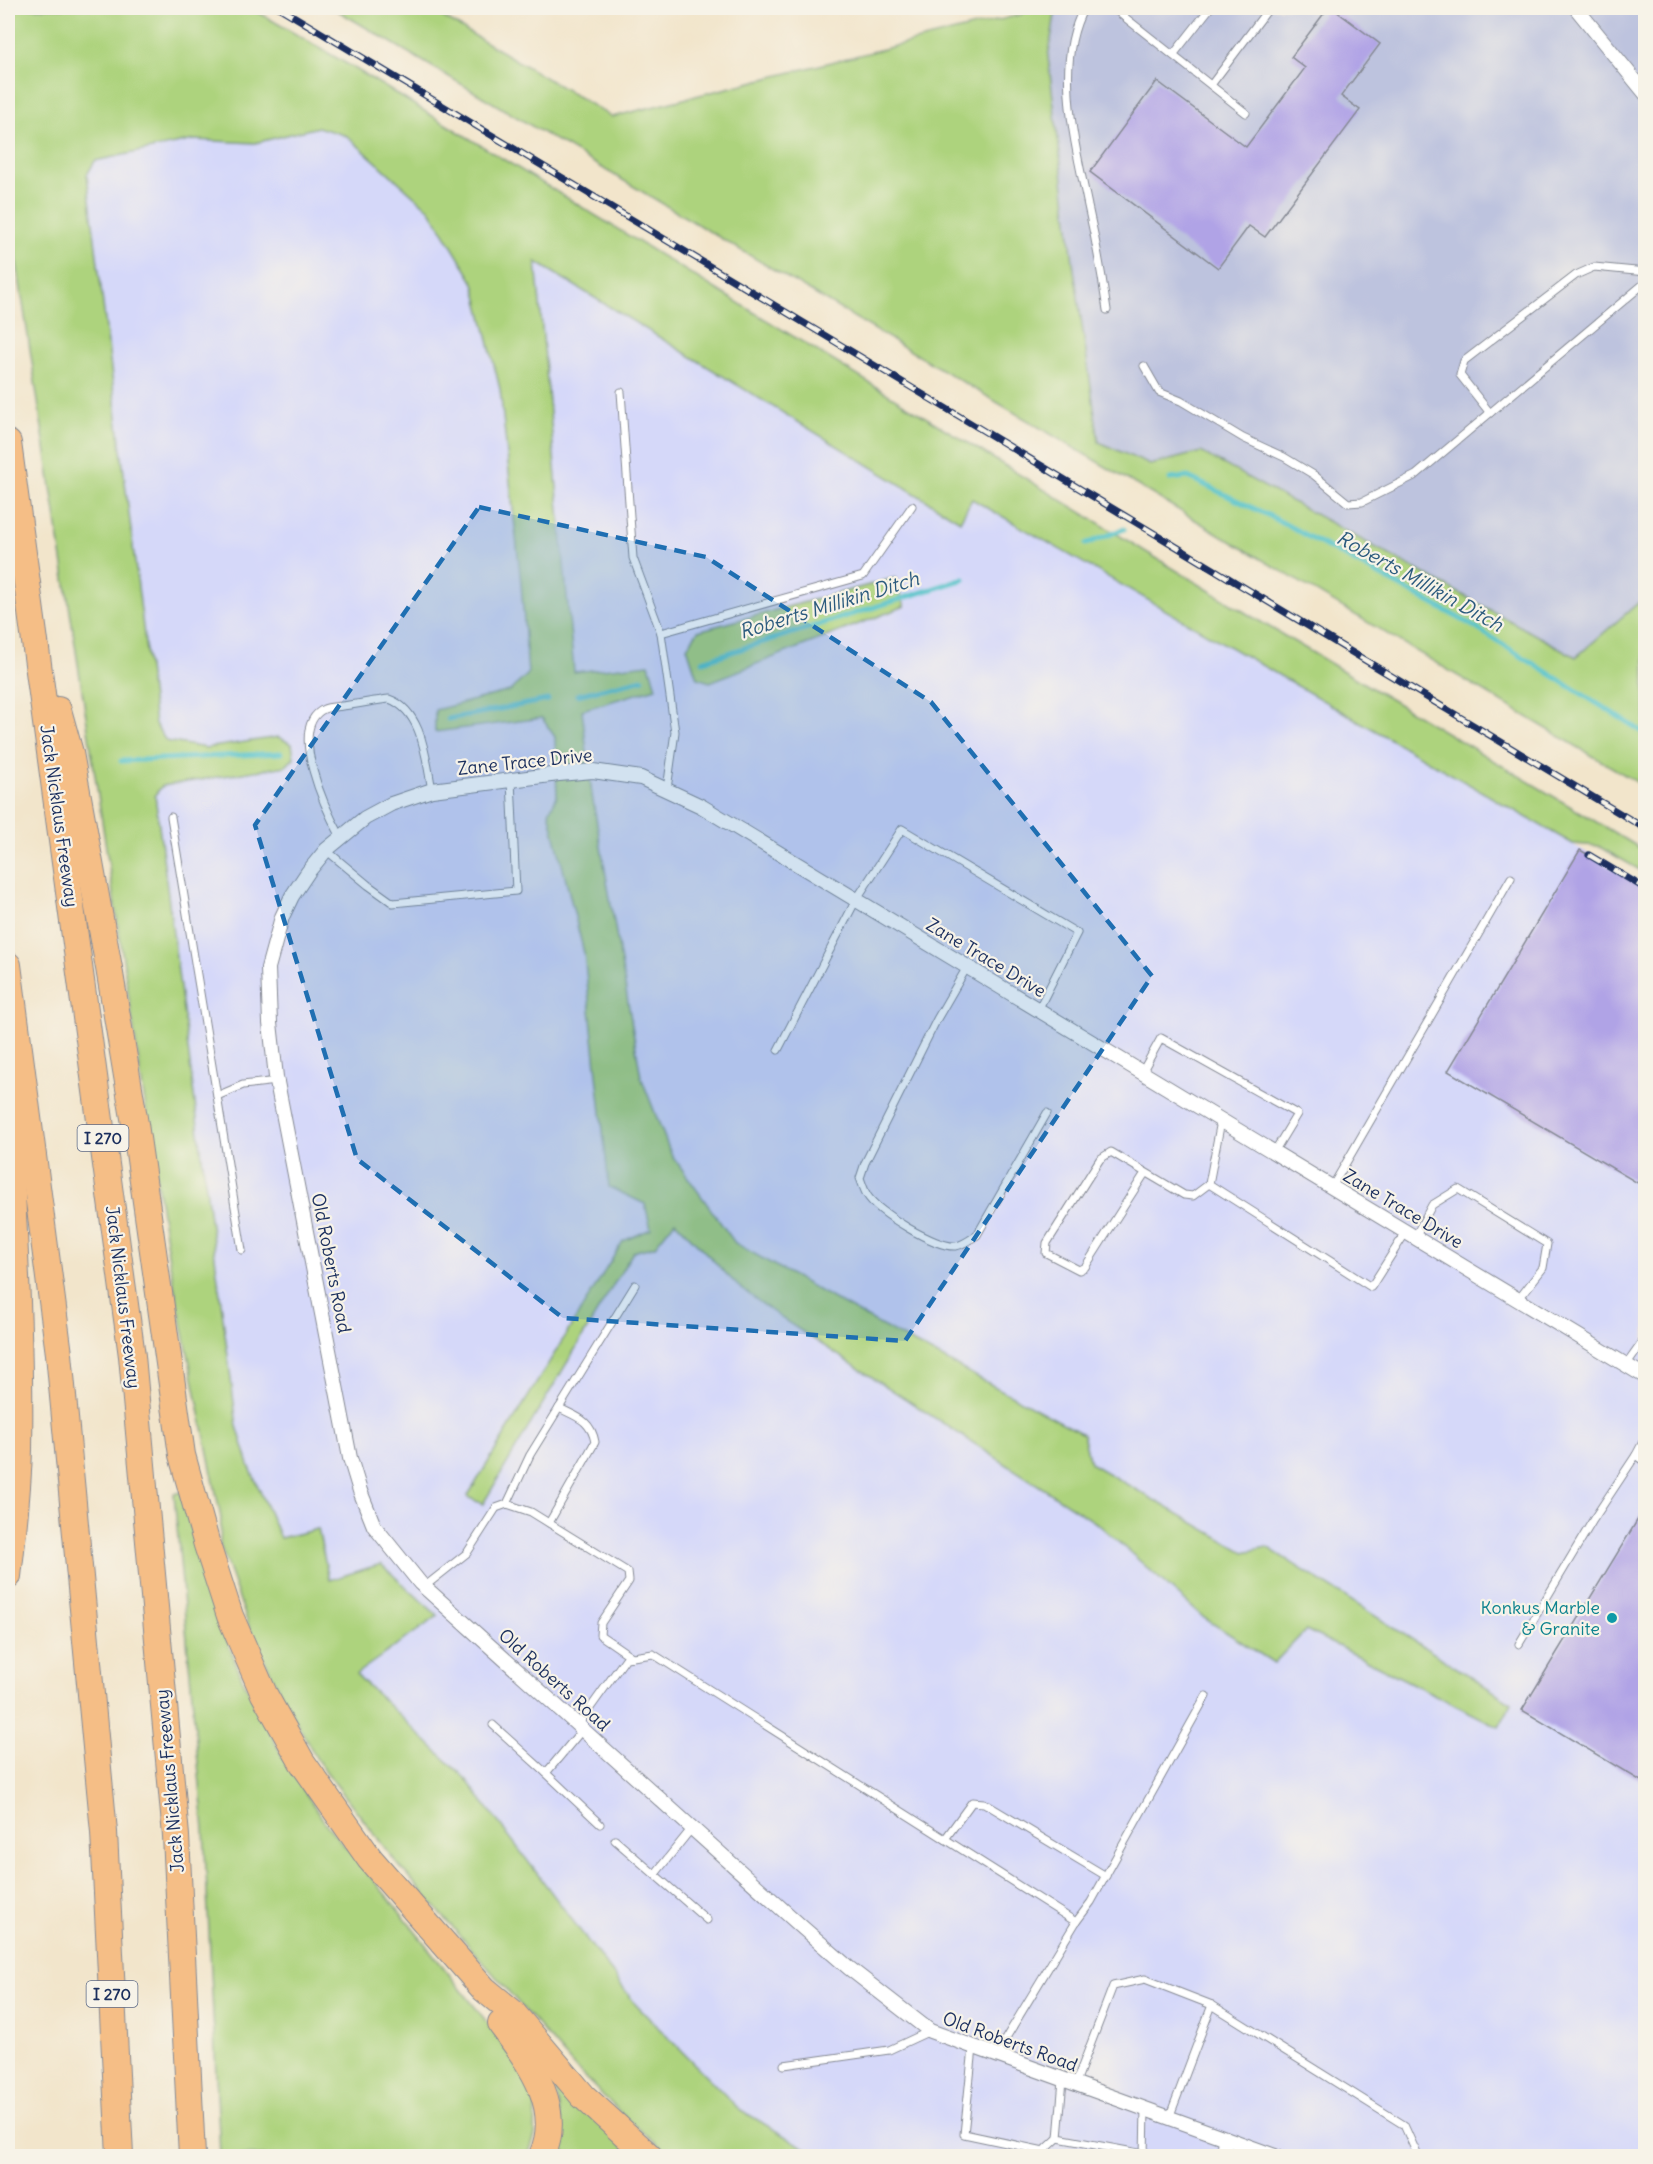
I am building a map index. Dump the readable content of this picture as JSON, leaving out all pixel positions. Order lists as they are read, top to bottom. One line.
{"streets":{"highway":["Jack Nicklaus Freeway","I 270"],"street":["Zane Trace Drive","Old Roberts Road"]},"crossings":[["Zane Trace Drive","Old Roberts Road"]],"water":["Roberts Millikin Ditch"],"places":["Konkus Marble & Granite"]}
